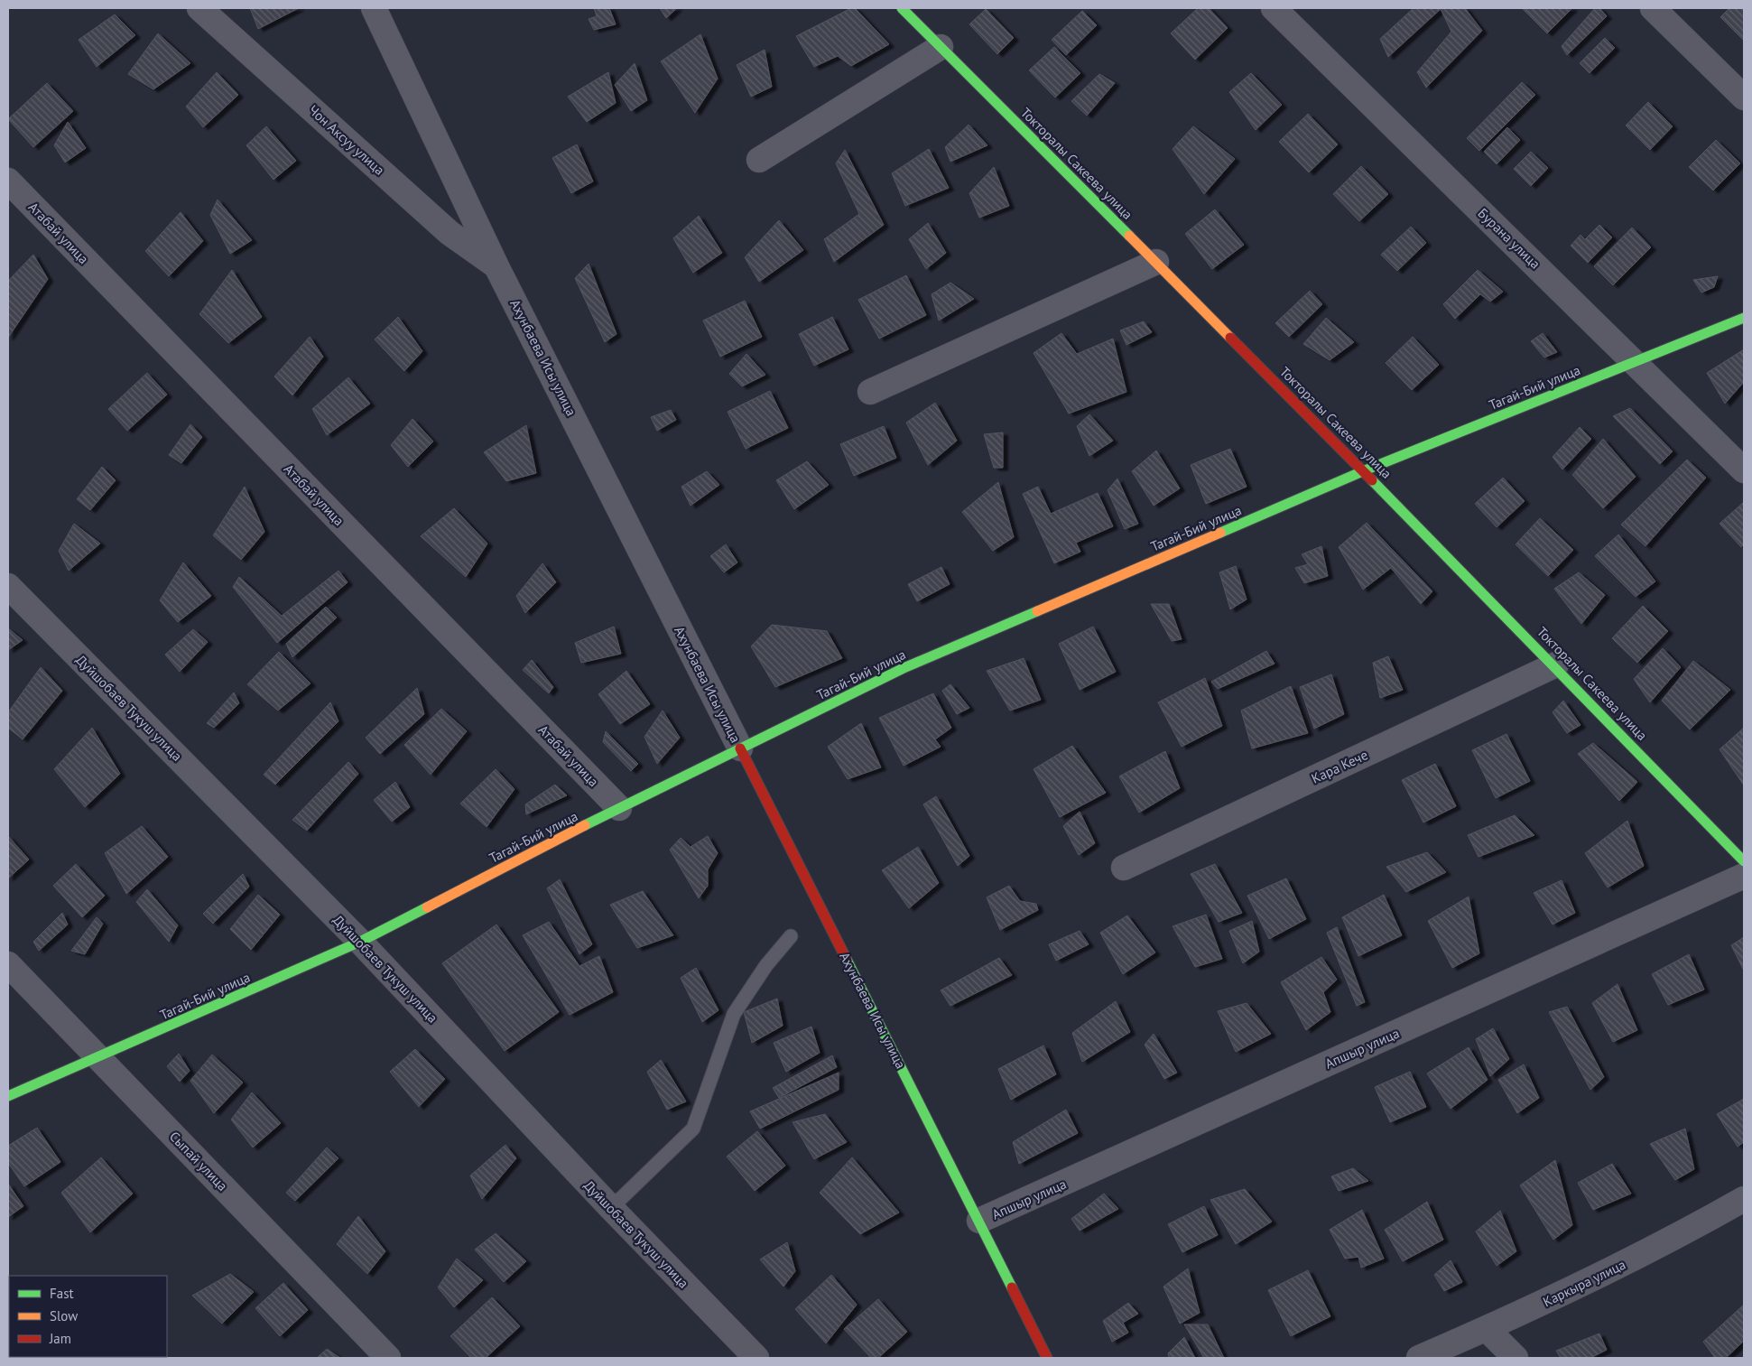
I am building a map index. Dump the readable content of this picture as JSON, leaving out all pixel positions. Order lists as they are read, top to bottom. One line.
{"streets":{"street":["Чон Аксуу улица","Токторалы Сакеева улица","Атабай улица","Бурана улица","Ахунбаева Исы улица","Тагай-Бий улица","Дуйшобаев Тукуш улица","Кара Кече","Апшыр улица","Сыпай улица","Каркыра улица"]},"crossings":[["Чон Аксуу улица","Ахунбаева Исы улица"],["Токторалы Сакеева улица","Тагай-Бий улица"],["Токторалы Сакеева улица","Кара Кече"],["Атабай улица","Тагай-Бий улица"],["Бурана улица","Тагай-Бий улица"],["Ахунбаева Исы улица","Тагай-Бий улица"],["Ахунбаева Исы улица","Апшыр улица"],["Тагай-Бий улица","Дуйшобаев Тукуш улица"],["Тагай-Бий улица","Сыпай улица"]],"legend":["Fast","Slow","Jam"]}
